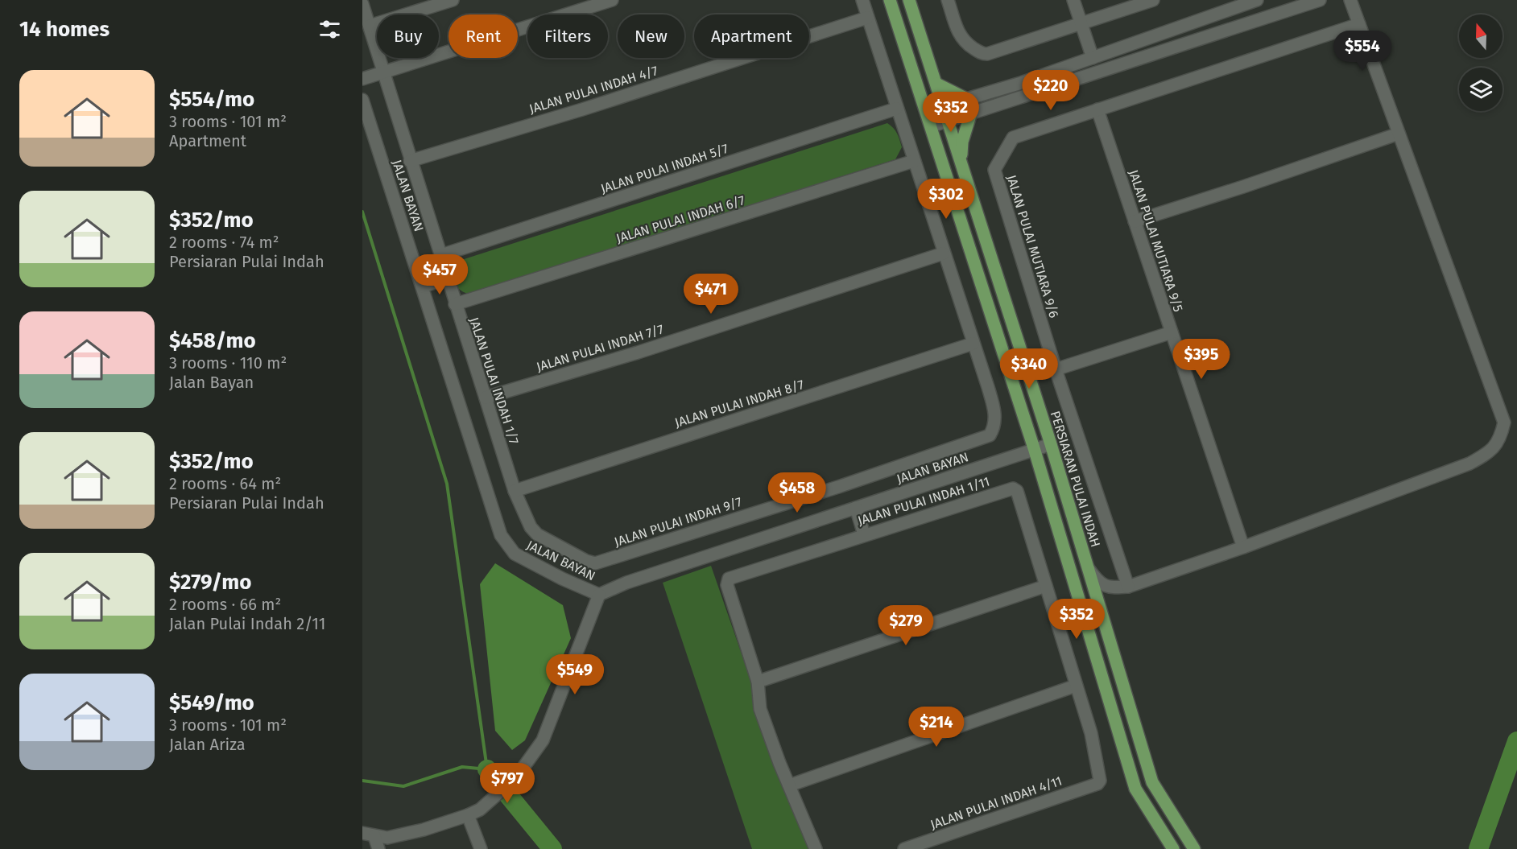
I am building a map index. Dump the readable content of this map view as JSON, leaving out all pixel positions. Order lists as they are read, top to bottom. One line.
{"streets":{"main road":["PERSIARAN PULAI INDAH"],"street":["JALAN PULAI INDAH 4/7","JALAN PULAI INDAH 5/7","JALAN BAYAN","JALAN PULAI INDAH 6/7","JALAN PULAI MUTIARA 9/5","JALAN PULAI MUTIARA 9/6","JALAN PULAI INDAH 7/7","JALAN PULAI INDAH 1/7","JALAN PULAI INDAH 8/7","JALAN PULAI INDAH 1/11","JALAN PULAI INDAH 9/7","JALAN PULAI INDAH 4/11"]},"crossings":[["JALAN PULAI INDAH 4/7","JALAN PULAI INDAH 1/7"],["JALAN PULAI INDAH 5/7","JALAN PULAI INDAH 1/7"],["JALAN BAYAN","PERSIARAN PULAI INDAH"],["JALAN PULAI INDAH 6/7","JALAN PULAI INDAH 1/7"],["JALAN PULAI MUTIARA 9/5","JALAN PULAI MUTIARA 9/6"],["JALAN PULAI INDAH 7/7","JALAN PULAI INDAH 1/7"],["JALAN PULAI INDAH 1/7","JALAN PULAI INDAH 8/7"],["JALAN PULAI INDAH 1/7","JALAN PULAI INDAH 9/7"],["JALAN PULAI INDAH 8/7","JALAN PULAI INDAH 9/7"]],"north":"top","page":{"heading":"14 homes","chip":["Buy","Rent","Filters","New","Apartment"],"price":["$554","$220","$352","$302","$457","$471","$395","$340","$458","$352","$279","$549","$214","$797"],"list":[{"name":"$554/mo","note":"3 rooms · 101 m² · Apartment"},{"name":"$352/mo","note":"2 rooms · 74 m² · Persiaran Pulai Indah"},{"name":"$458/mo","note":"3 rooms · 110 m² · Jalan Bayan"},{"name":"$352/mo","note":"2 rooms · 64 m² · Persiaran Pulai Indah"},{"name":"$279/mo","note":"2 rooms · 66 m² · Jalan Pulai Indah 2/11"},{"name":"$549/mo","note":"3 rooms · 101 m² · Jalan Ariza"}]}}
